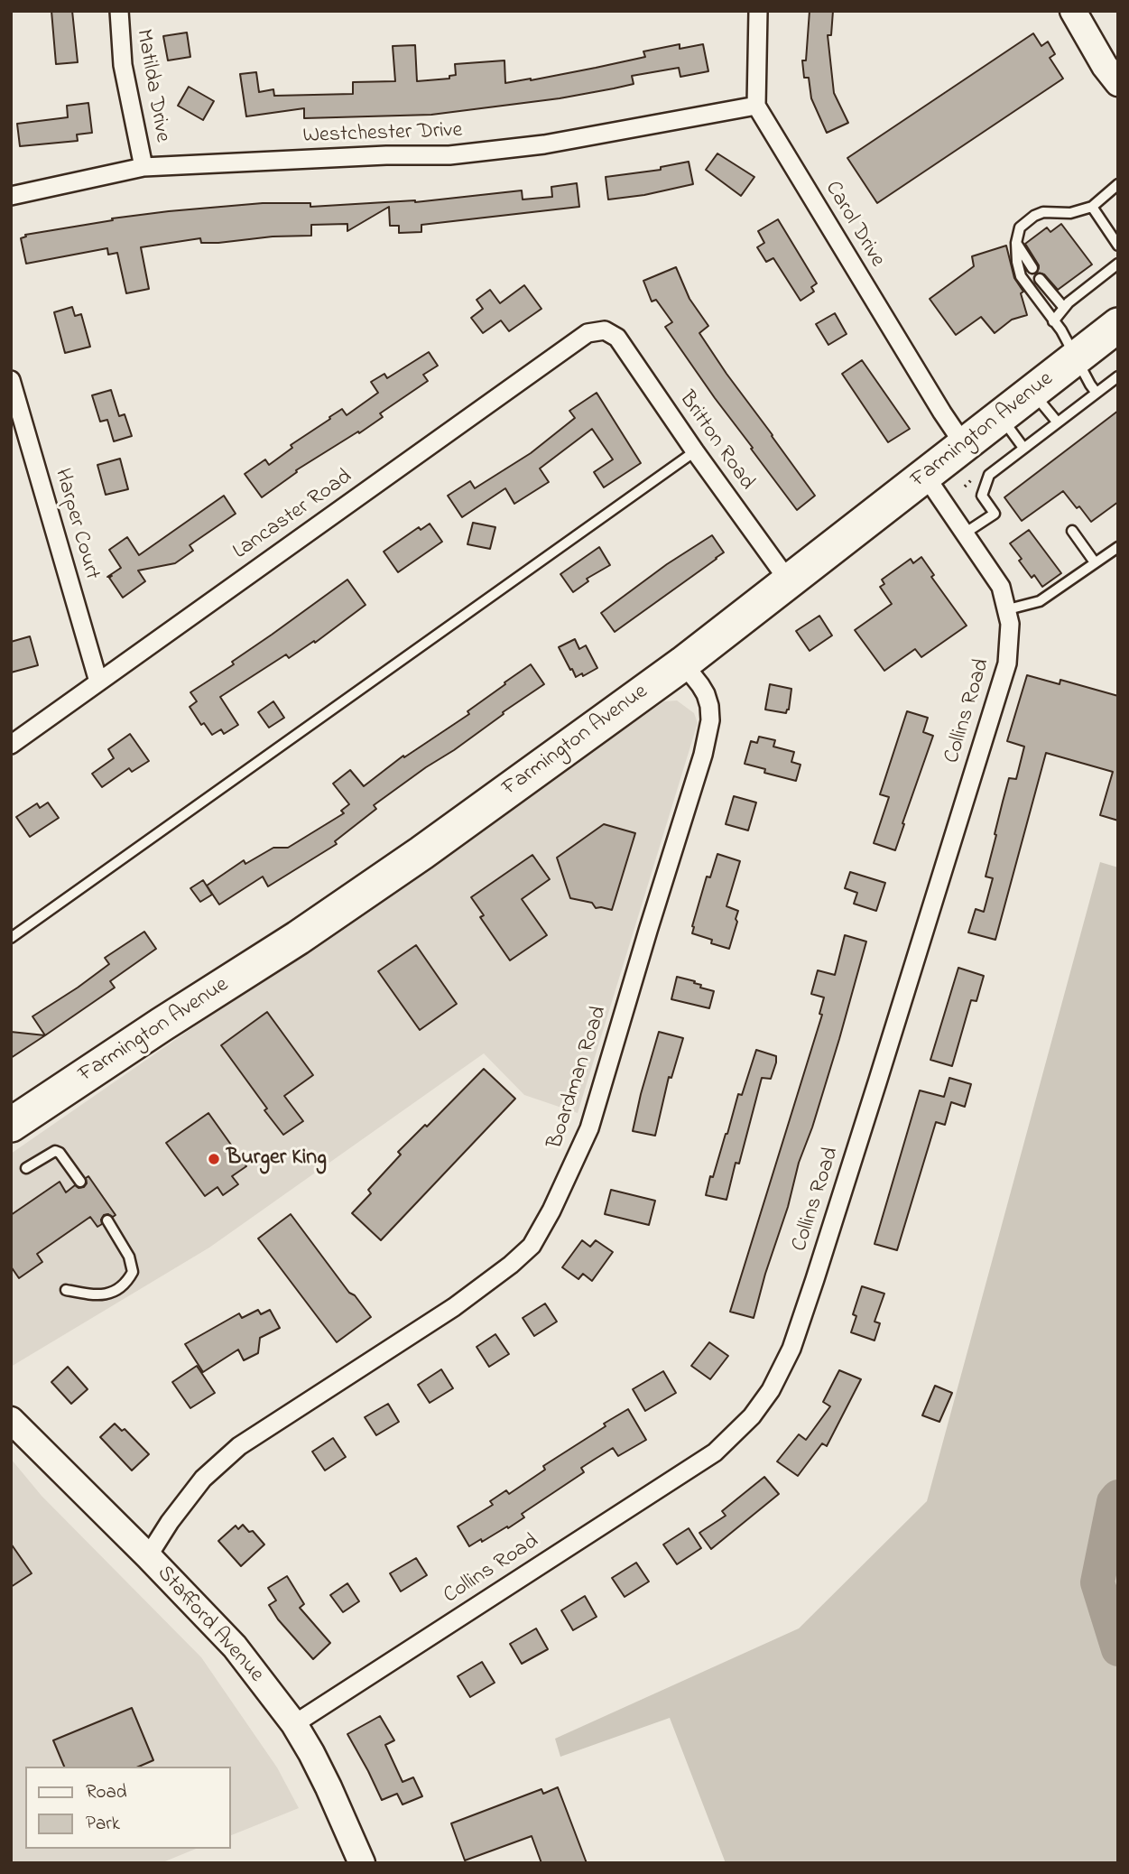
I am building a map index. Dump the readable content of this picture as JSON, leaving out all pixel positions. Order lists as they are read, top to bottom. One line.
{"streets":{"highway":["Farmington Avenue"],"main road":["Stafford Avenue"],"street":["Matilda Drive","Westchester Drive","Carol Drive","Britton Road","Lancaster Road","Harper Court","Collins Road","Boardman Road"]},"crossings":[["Matilda Drive","Westchester Drive"],["Westchester Drive","Carol Drive"],["Carol Drive","Farmington Avenue"],["Farmington Avenue","Britton Road"],["Farmington Avenue","Collins Road"],["Farmington Avenue","Boardman Road"],["Britton Road","Lancaster Road"],["Lancaster Road","Harper Court"],["Collins Road","Stafford Avenue"],["Boardman Road","Stafford Avenue"]],"places":["Burger King"],"legend":["Road","Park"]}
